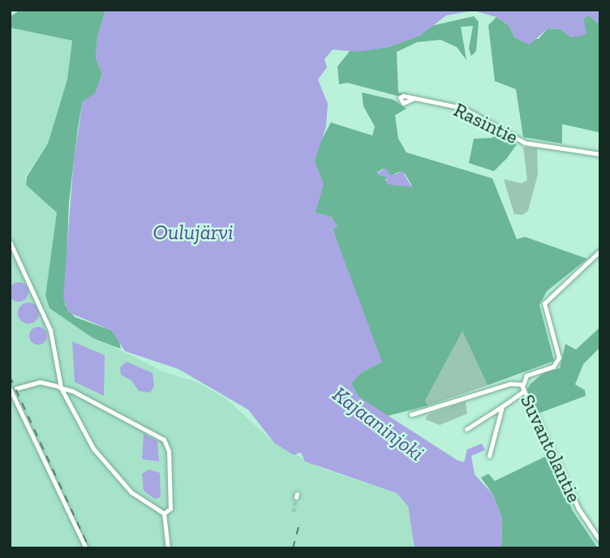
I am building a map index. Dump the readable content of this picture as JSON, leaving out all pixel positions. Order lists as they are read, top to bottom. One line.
{"streets":{"street":["Rasintie","Suvantolantie"]},"water":["Oulujärvi","Kajaaninjoki"]}
